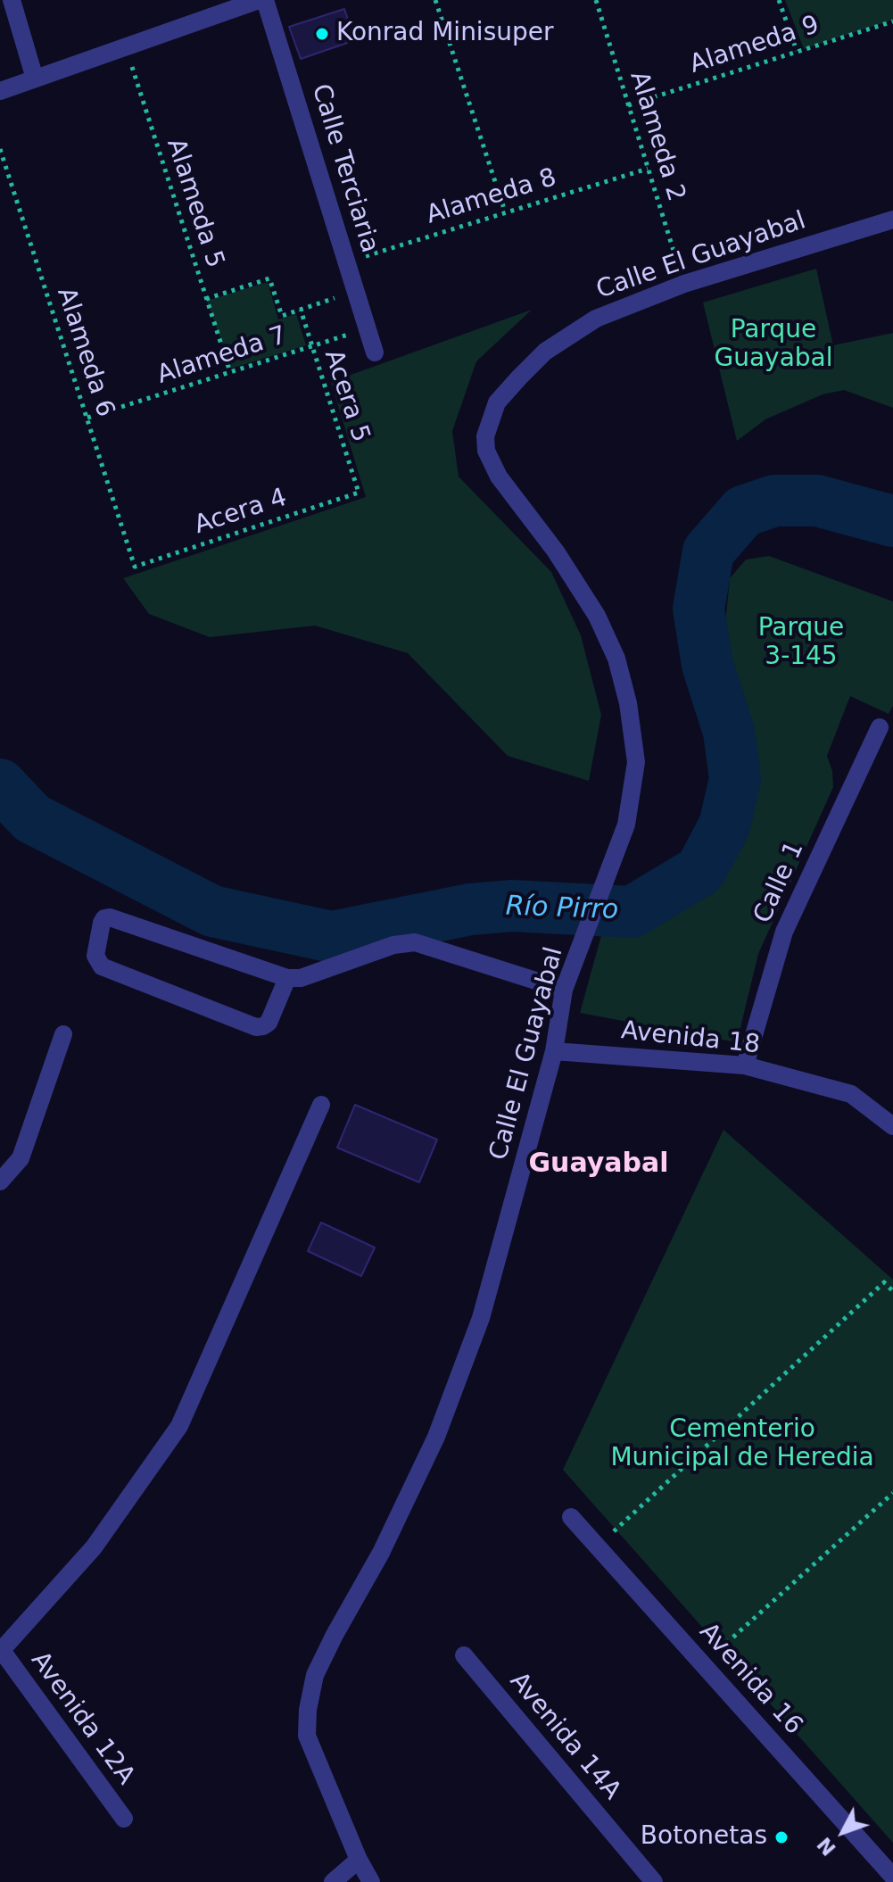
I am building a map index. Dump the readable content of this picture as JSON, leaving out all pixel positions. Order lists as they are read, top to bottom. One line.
{"streets":{"street":["Calle Terciaria","Calle El Guayabal","Calle 1","Avenida 18","Avenida 16","Avenida 12A","Avenida 14A"],"path":["Alameda 9","Alameda 2","Alameda 8","Alameda 5","Alameda 6","Alameda 7","Acera 5","Acera 4"]},"crossings":[["Alameda 9","Alameda 2"],["Alameda 2","Alameda 8"],["Alameda 2","Calle El Guayabal"],["Calle Terciaria","Alameda 8"],["Calle Terciaria","Alameda 7"],["Alameda 5","Alameda 7"],["Calle El Guayabal","Avenida 18"],["Alameda 6","Alameda 7"],["Alameda 6","Acera 4"],["Alameda 7","Acera 5"],["Acera 5","Acera 4"],["Calle 1","Avenida 18"]],"districts":["Guayabal"],"water":["Río Pirro"],"parks":["Parque Guayabal","Parque 3-145","Cementerio Municipal de Heredia"],"places":["Konrad Minisuper","Botonetas"],"north":"bottom left"}
